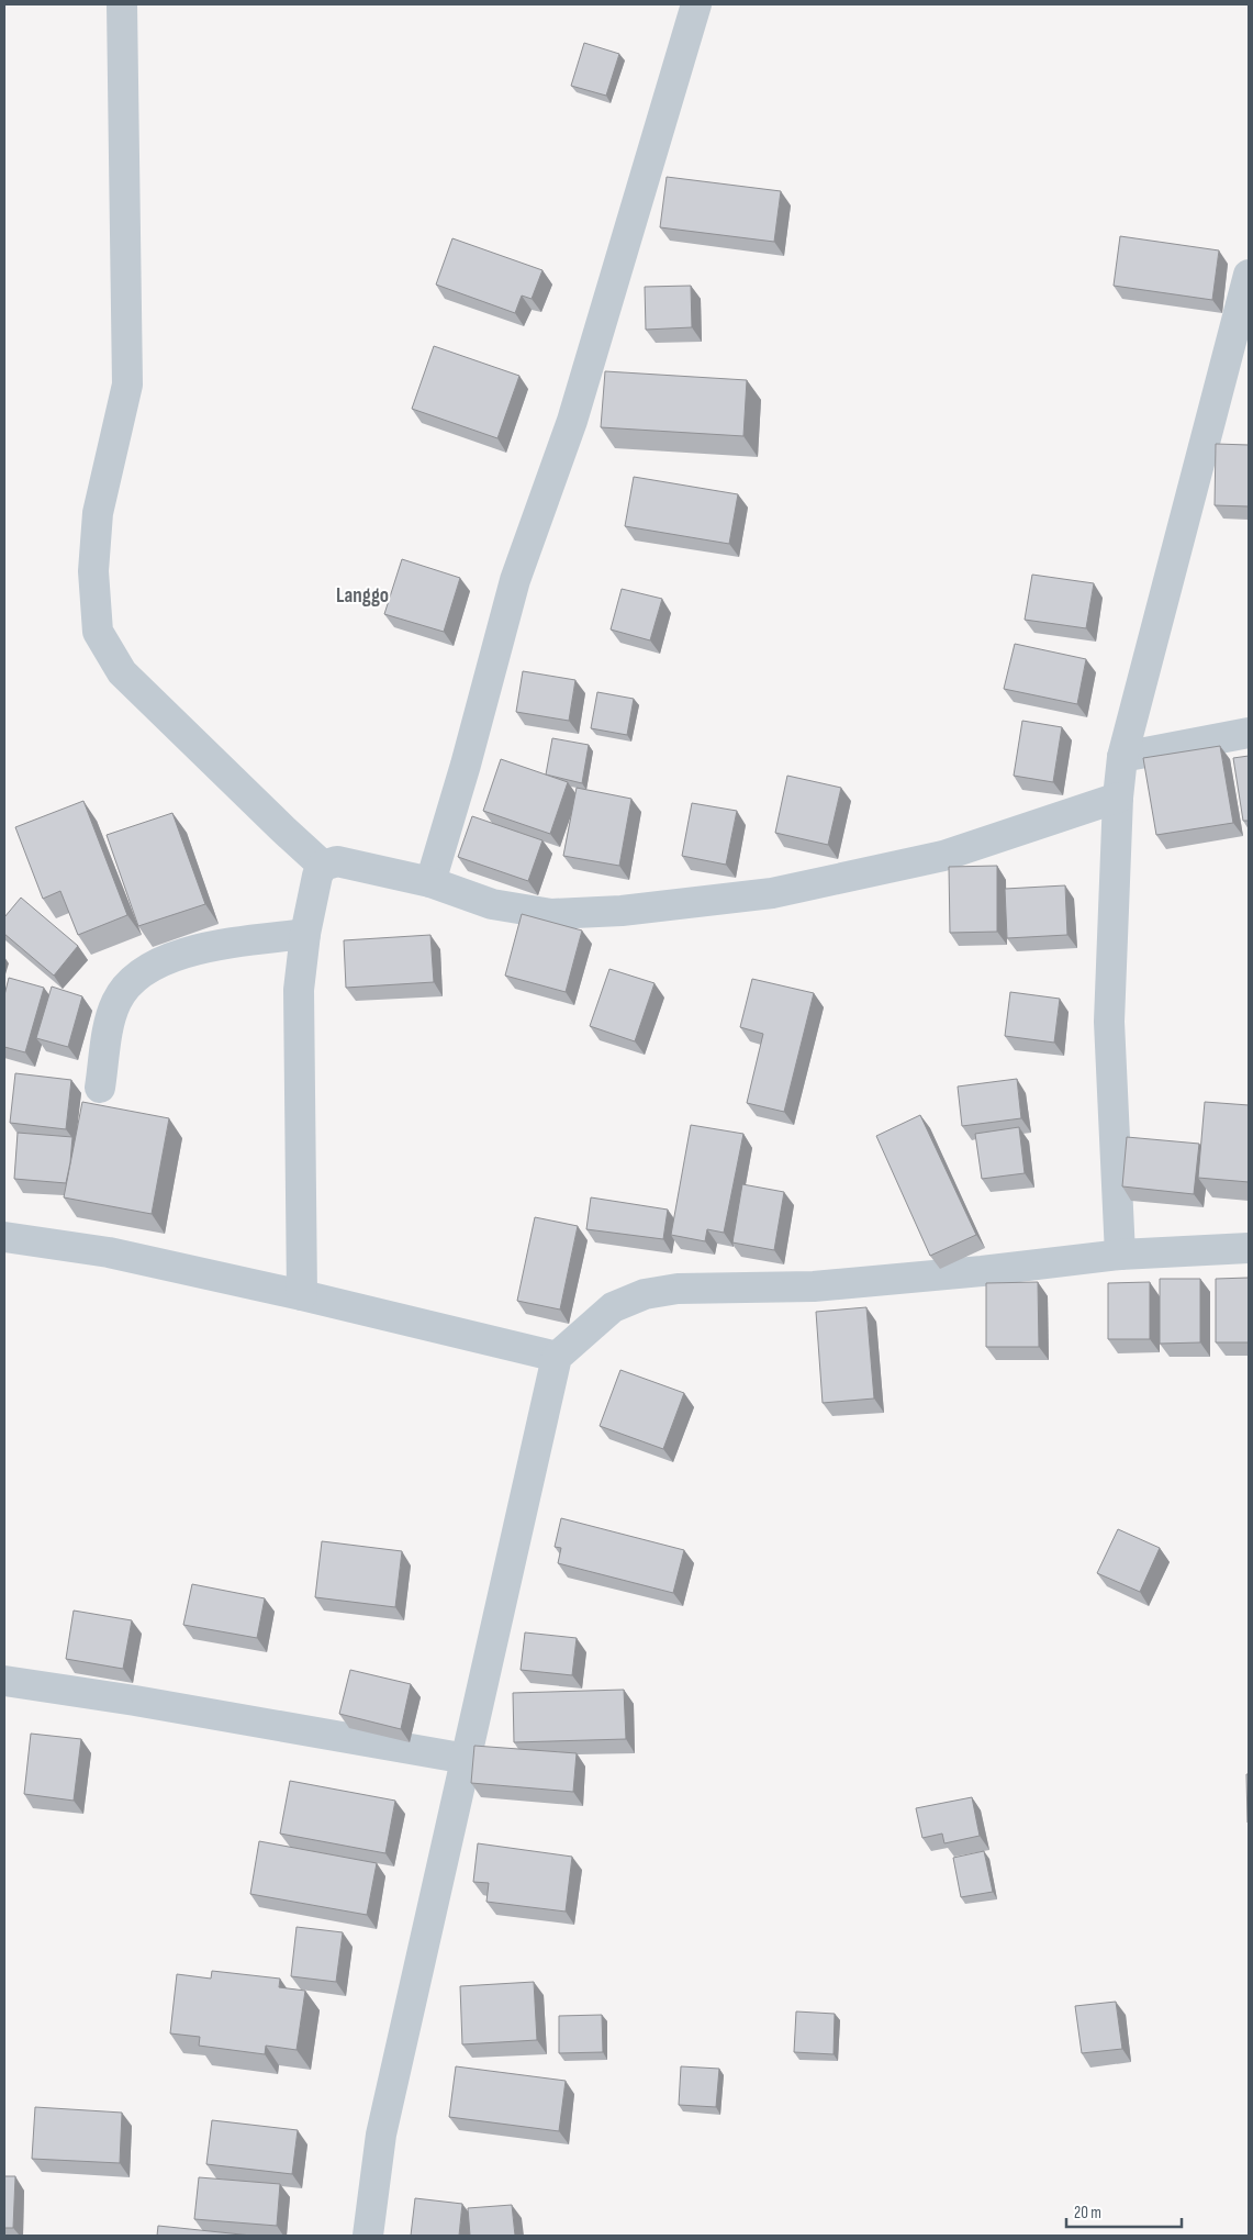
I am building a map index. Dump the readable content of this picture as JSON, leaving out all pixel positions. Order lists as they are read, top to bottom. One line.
{"districts":["Langgo"],"scale_bar":"20 m"}
